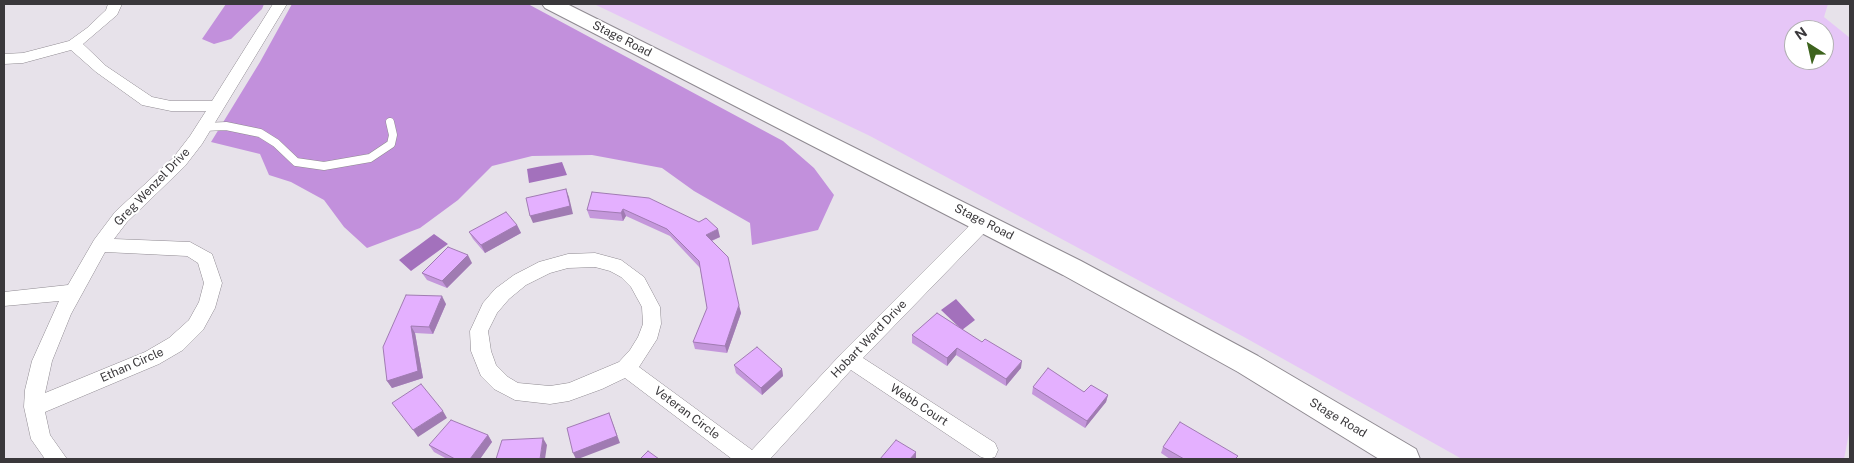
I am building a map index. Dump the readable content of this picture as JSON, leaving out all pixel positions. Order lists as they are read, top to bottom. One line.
{"streets":{"street":["Stage Road","Greg Wenzel Drive","Hobart Ward Drive","Ethan Circle","Webb Court","Veteran Circle"]},"crossings":[["Stage Road","Hobart Ward Drive"],["Greg Wenzel Drive","Ethan Circle"],["Hobart Ward Drive","Webb Court"]],"north":"top left"}
